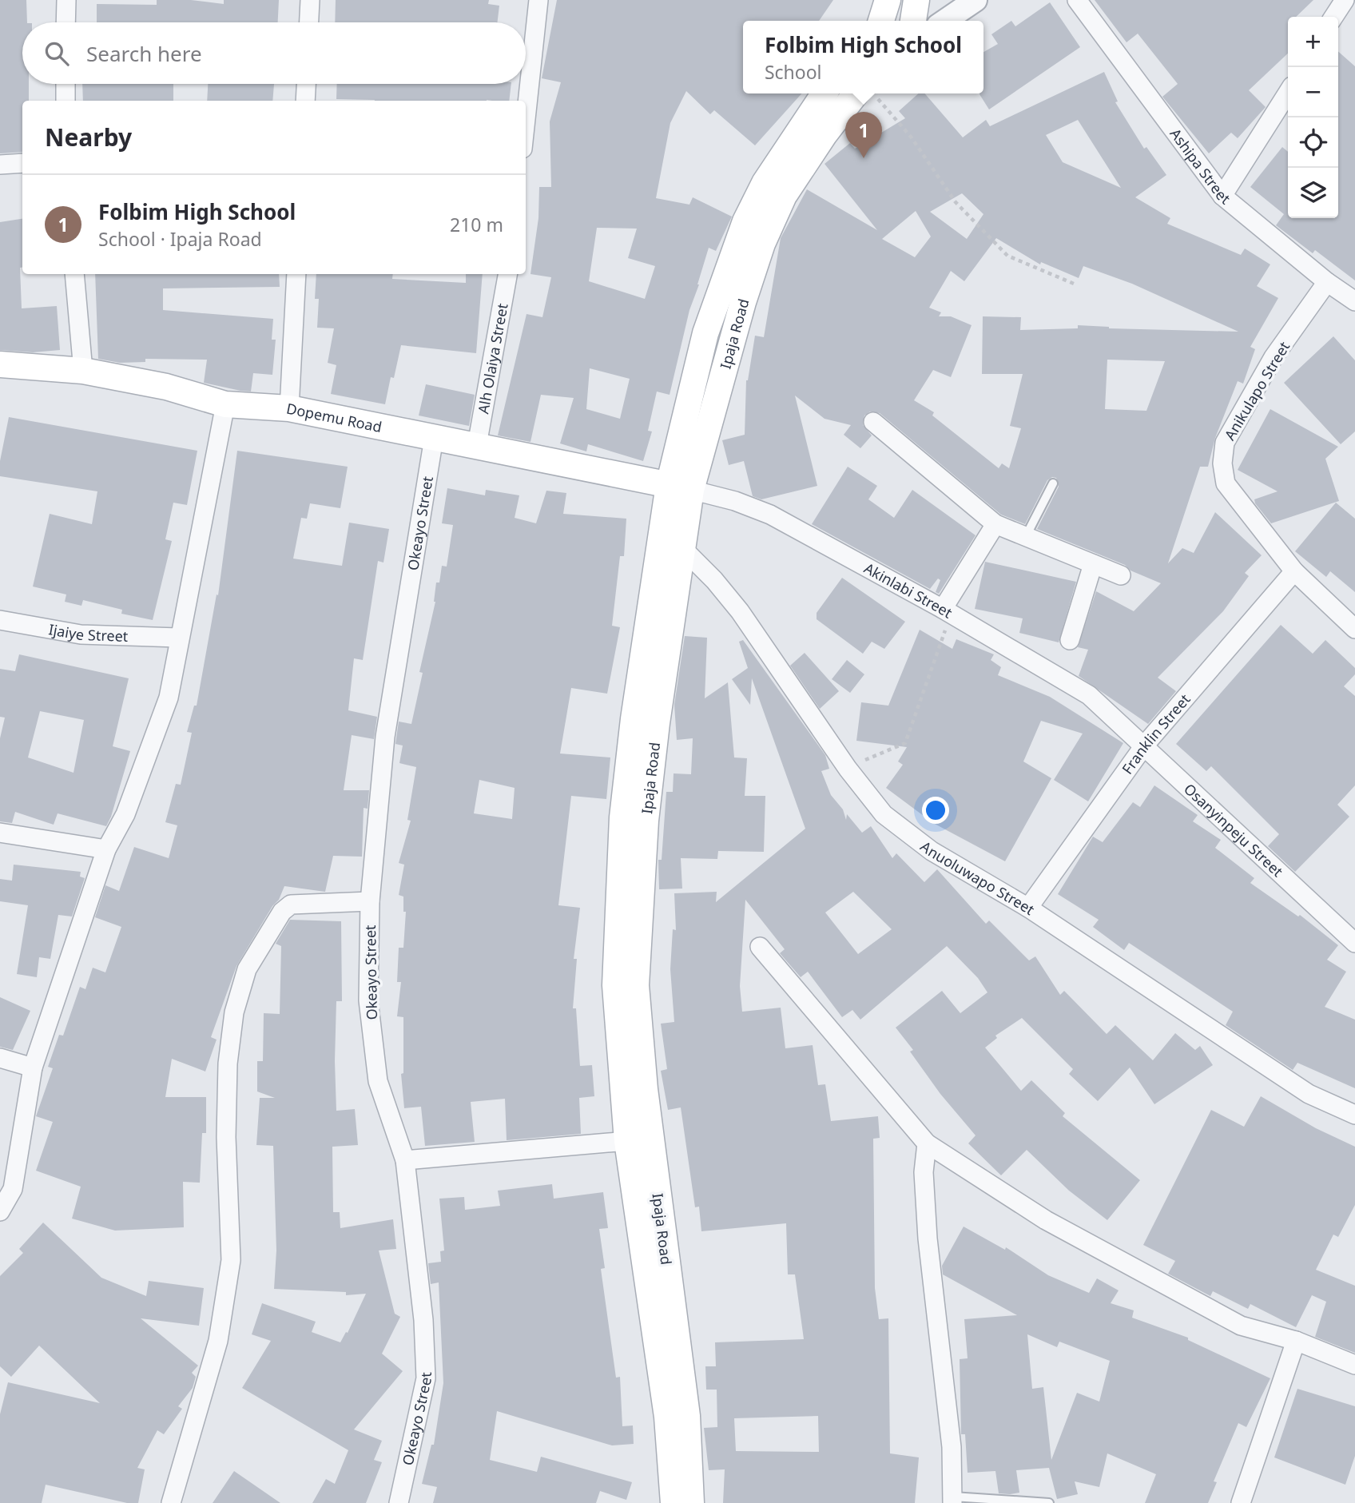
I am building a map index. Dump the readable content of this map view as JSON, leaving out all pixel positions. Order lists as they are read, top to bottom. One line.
{"streets":{"main road":["Ipaja Road","Dopemu Road"],"street":["Ashipa Street","Alh Olaiya Street","Anikulapo Street","Okeayo Street","Akinlabi Street","Ijaiye Street","Franklin Street","Osanyinpeju Street","Anuoluwapo Street"]},"crossings":[["Ashipa Street","Anikulapo Street"],["Ipaja Road","Dopemu Road"],["Ipaja Road","Akinlabi Street"],["Ipaja Road","Anuoluwapo Street"],["Alh Olaiya Street","Dopemu Road"],["Anikulapo Street","Franklin Street"],["Dopemu Road","Okeayo Street"],["Dopemu Road","Akinlabi Street"],["Akinlabi Street","Osanyinpeju Street"],["Franklin Street","Osanyinpeju Street"],["Franklin Street","Anuoluwapo Street"]],"page":{"map_buttons":["+","−"],"popup":["Folbim High School","School"],"search":"Search here","heading":"Nearby","pins":"1","list":[{"mark":"1","name":"Folbim High School","note":"School · Ipaja Road","value":"210 m"}]}}
